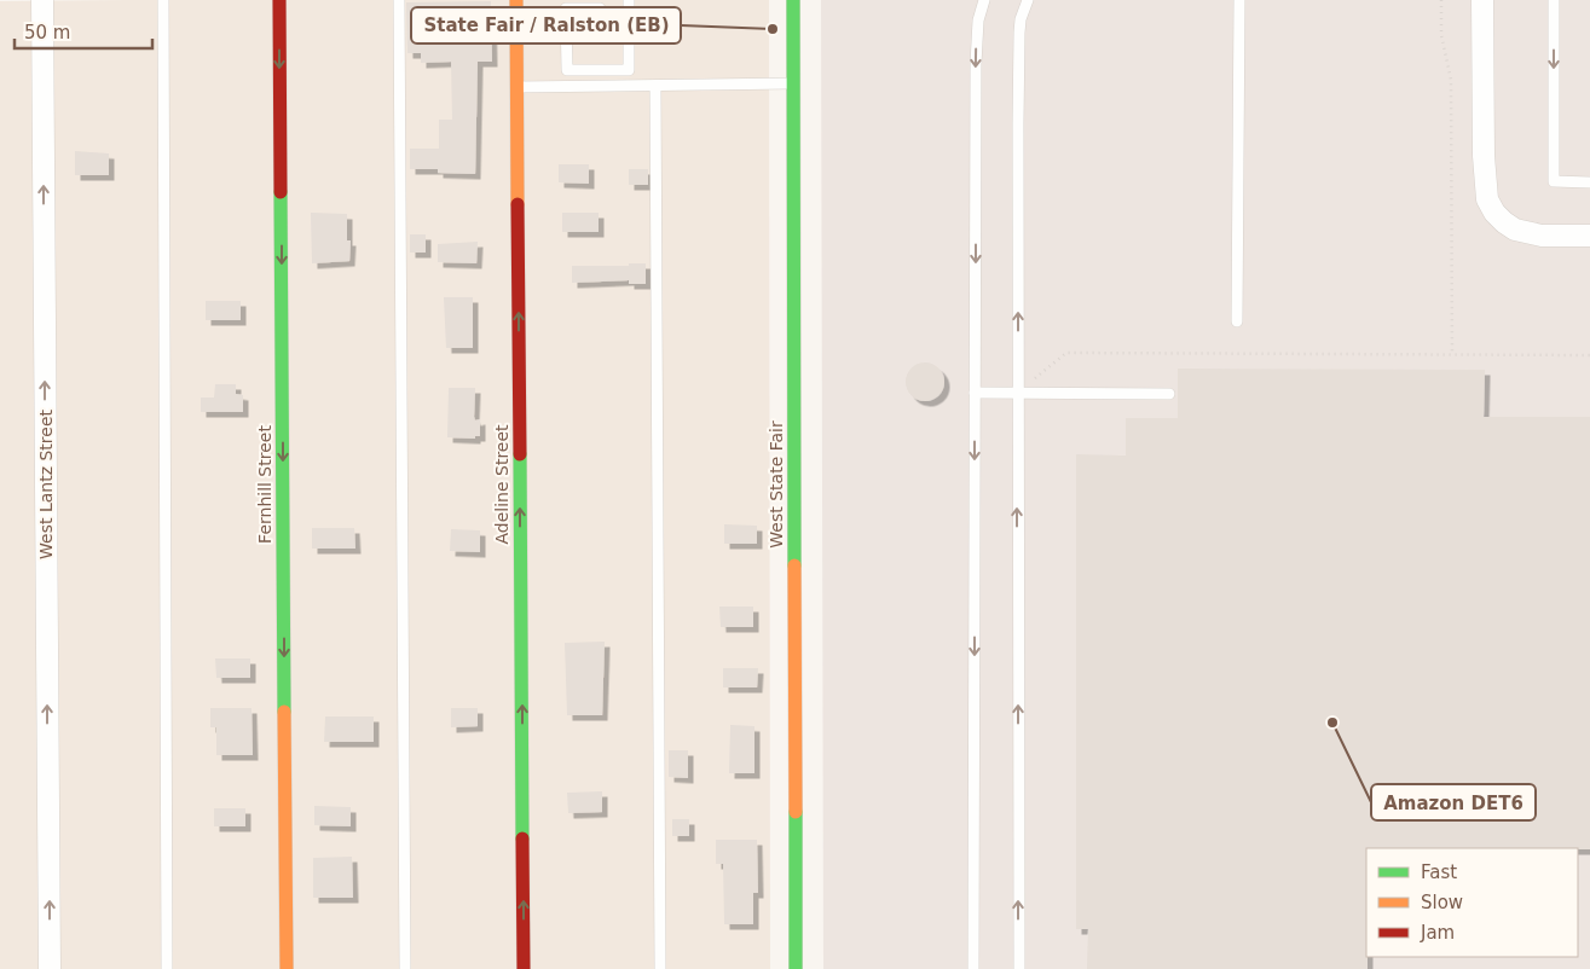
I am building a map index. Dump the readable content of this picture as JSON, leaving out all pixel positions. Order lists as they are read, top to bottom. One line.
{"streets":{"street":["West Lantz Street","Fernhill Street","Adeline Street","West State Fair"]},"one_way":["West Lantz Street","Fernhill Street","Adeline Street"],"places":["State Fair / Ralston (EB)","Amazon DET6"],"legend":["Fast","Slow","Jam"],"scale_bar":"50 m"}
